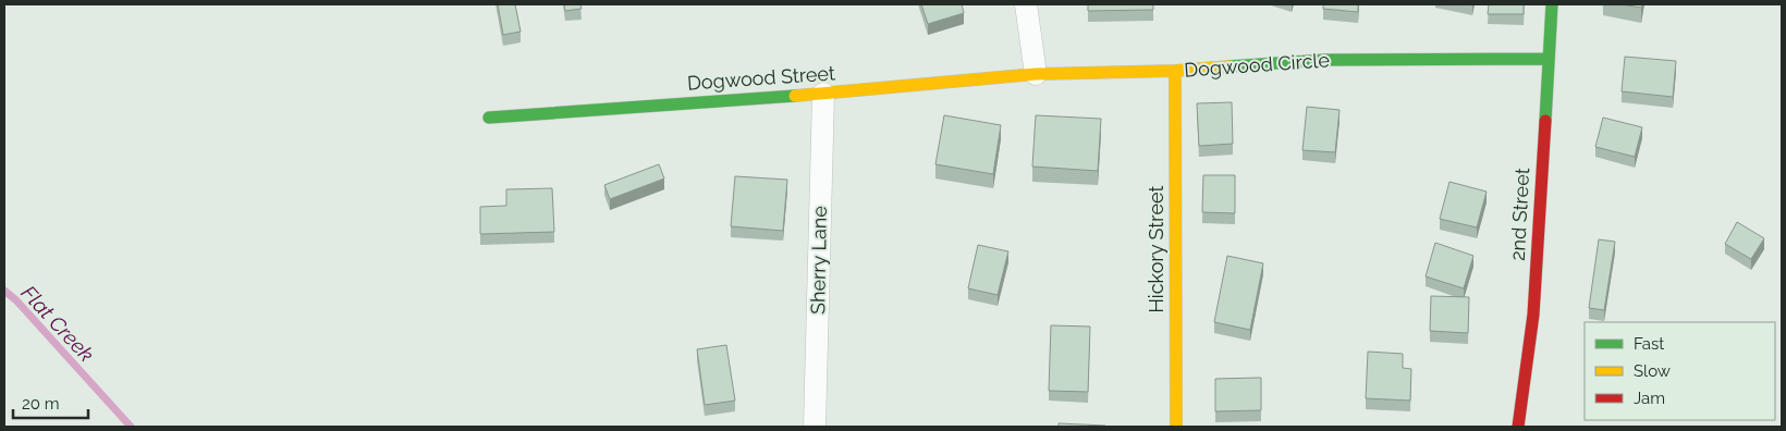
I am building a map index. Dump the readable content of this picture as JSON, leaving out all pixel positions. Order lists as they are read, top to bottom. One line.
{"streets":{"street":["Dogwood Circle","Dogwood Street","2nd Street","Hickory Street","Sherry Lane"]},"crossings":[["Dogwood Circle","Dogwood Street"],["Dogwood Circle","2nd Street"],["Dogwood Circle","Hickory Street"],["Dogwood Street","Sherry Lane"]],"water":["Flat Creek"],"legend":["Fast","Slow","Jam"],"scale_bar":"20 m"}
